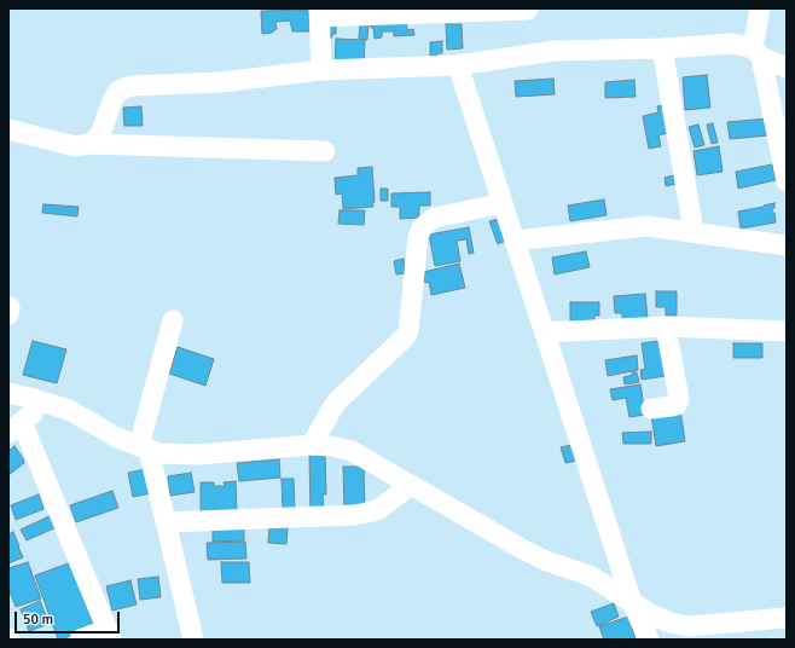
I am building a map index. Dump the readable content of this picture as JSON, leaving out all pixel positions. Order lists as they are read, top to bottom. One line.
{"scale_bar":"50 m"}
